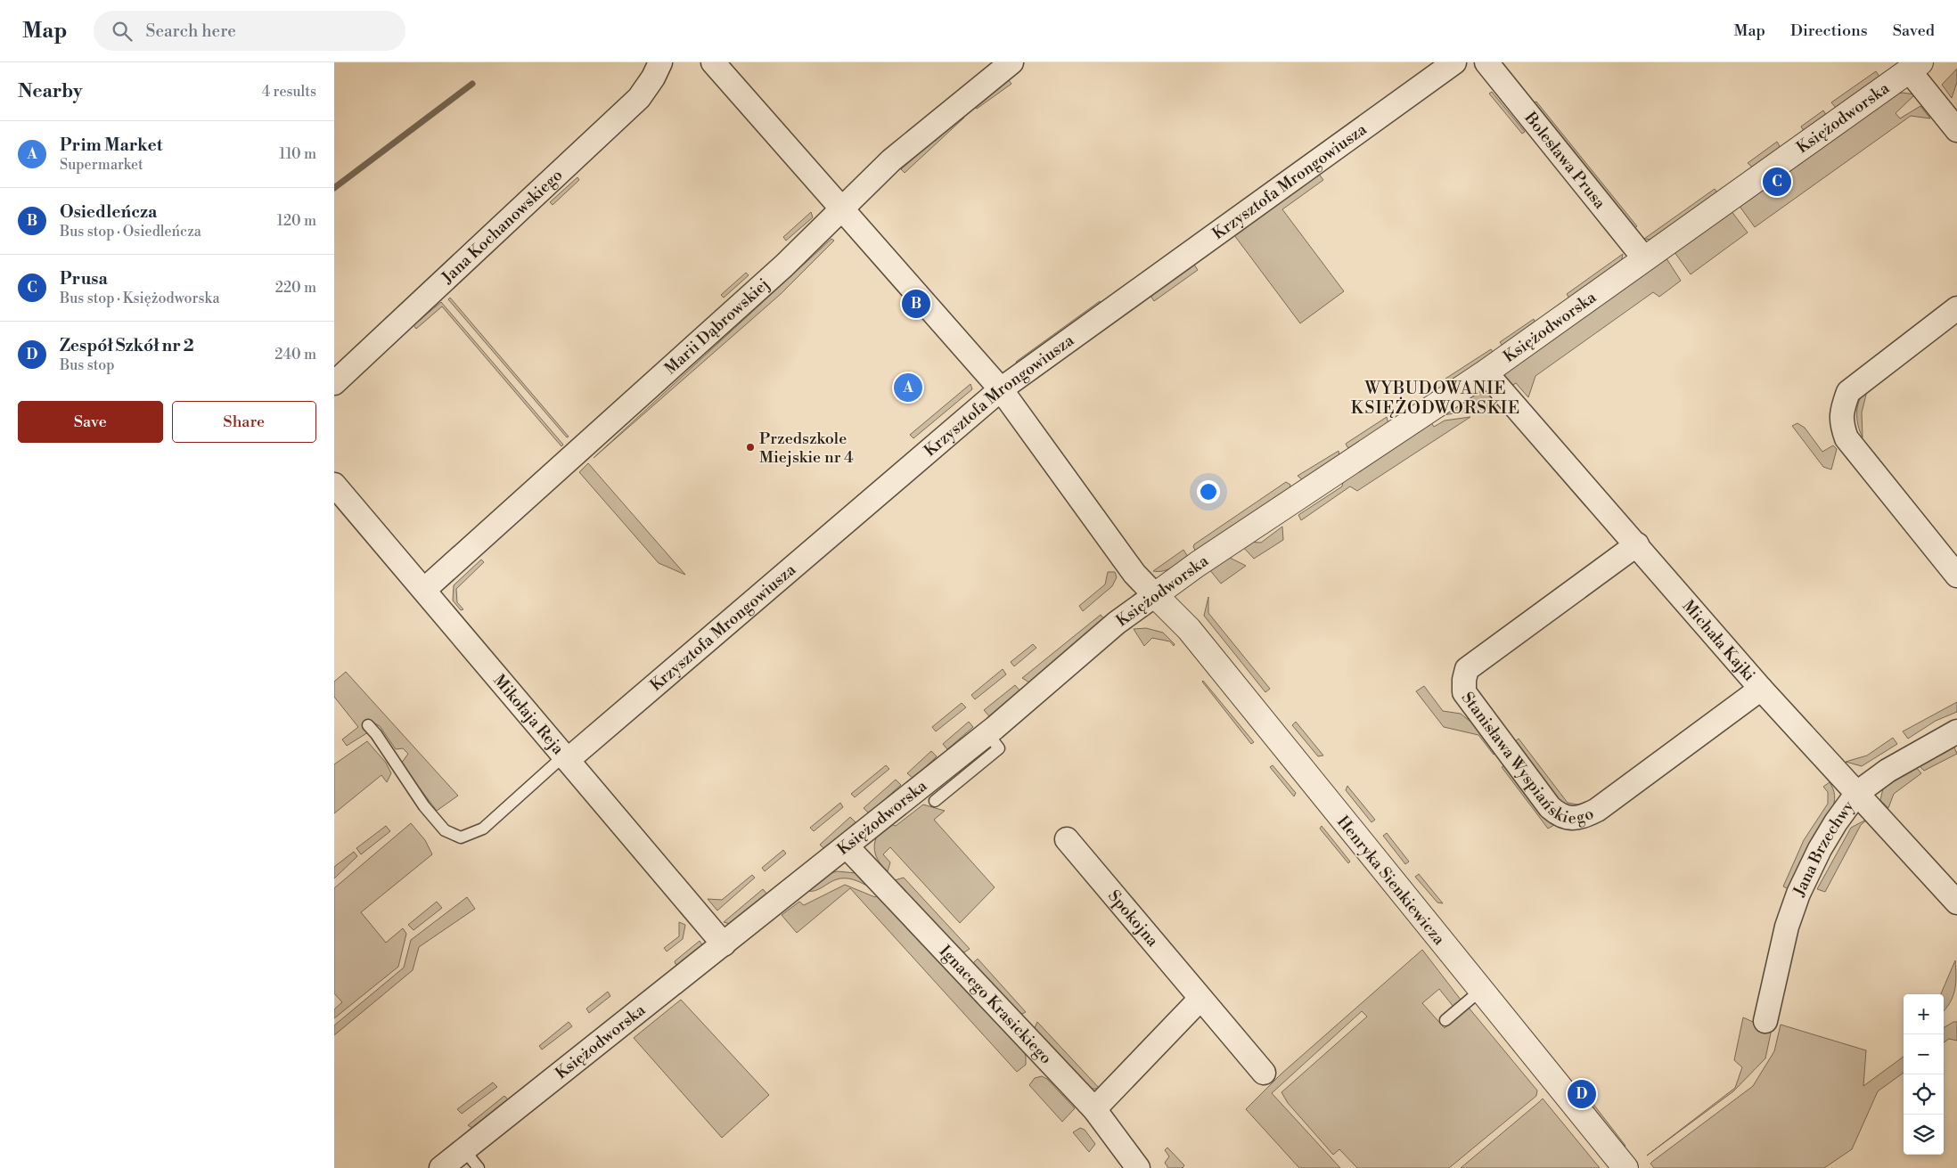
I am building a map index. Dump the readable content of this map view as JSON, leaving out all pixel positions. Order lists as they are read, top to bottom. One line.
{"streets":{"street":["Księżodworska","Bolesława Prusa","Krzysztofa Mrongowiusza","Jana Kochanowskiego","Marii Dąbrowskiej","Michała Kajki","Mikołaja Reja","Stanisława Wyspiańskiego","Jana Brzechwy","Henryka Sienkiewicza","Spokojna","Ignacego Krasickiego"]},"crossings":[["Księżodworska","Bolesława Prusa"],["Księżodworska","Michała Kajki"],["Księżodworska","Mikołaja Reja"],["Księżodworska","Henryka Sienkiewicza"],["Księżodworska","Ignacego Krasickiego"],["Krzysztofa Mrongowiusza","Mikołaja Reja"],["Marii Dąbrowskiej","Mikołaja Reja"],["Michała Kajki","Stanisława Wyspiańskiego"],["Michała Kajki","Jana Brzechwy"]],"districts":["WYBUDOWANIE KSIĘŻODWORSKIE"],"places":["Przedszkole Miejskie nr 4"],"page":{"header":"Map","search":"Search here","nav":["Map","Directions","Saved"],"heading":["Nearby","4 results"],"list":[{"mark":"A","name":"Prim Market","note":"Supermarket","value":"110 m"},{"mark":"B","name":"Osiedleńcza","note":"Bus stop · Osiedleńcza","value":"120 m"},{"mark":"C","name":"Prusa","note":"Bus stop · Księżodworska","value":"220 m"},{"mark":"D","name":"Zespół Szkół nr 2","note":"Bus stop","value":"240 m"}],"pins":["C","B","A","D"],"buttons":["Save","Share"],"map_buttons":["+","−"]}}
